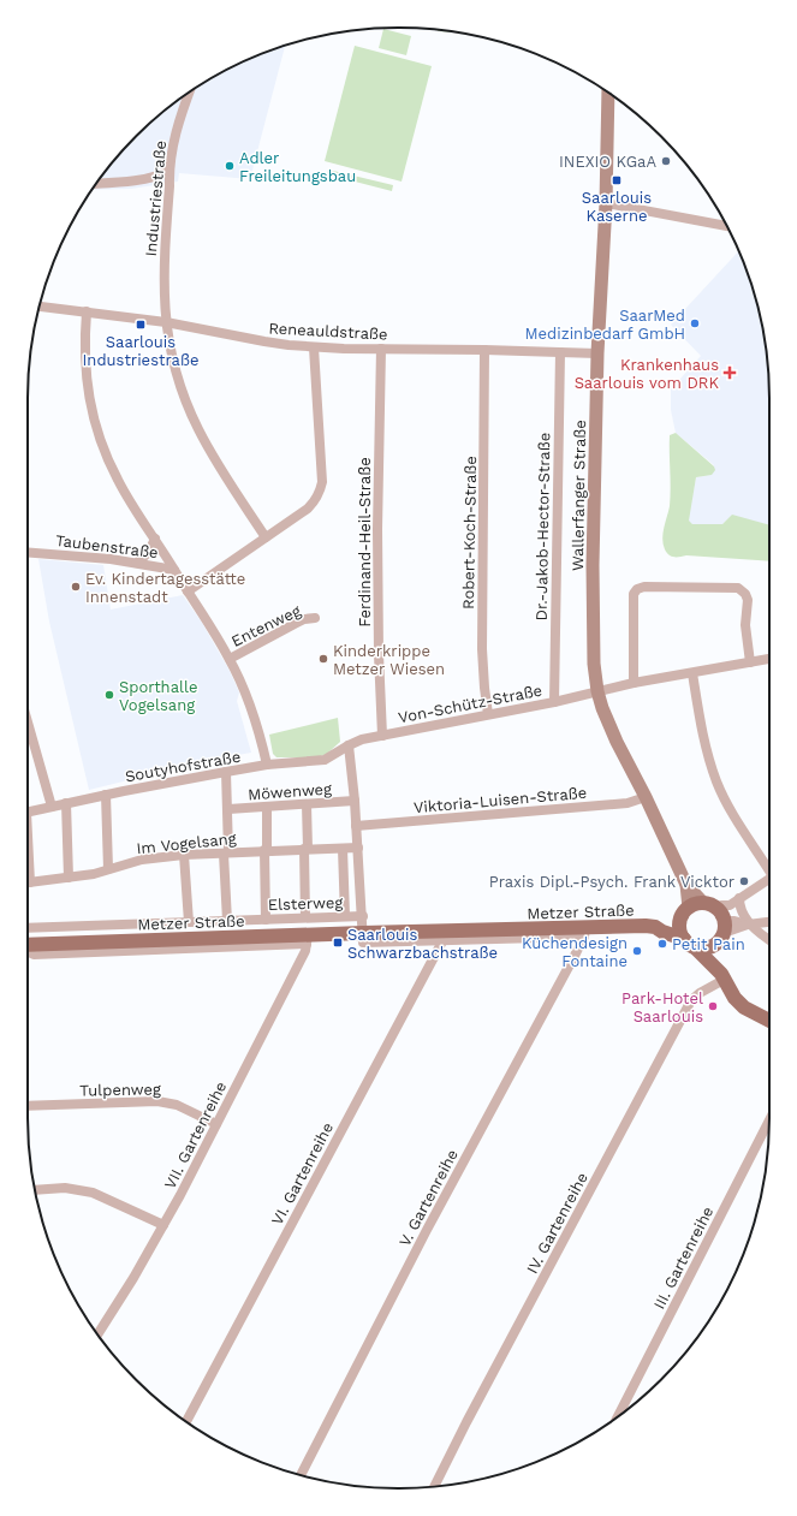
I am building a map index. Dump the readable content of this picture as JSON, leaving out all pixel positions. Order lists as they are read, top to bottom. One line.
{"streets":{"main road":["Wallerfanger Straße","Metzer Straße"],"street":["Industriestraße","Reneauldstraße","Dr.-Jakob-Hector-Straße","Robert-Koch-Straße","Ferdinand-Heil-Straße","Taubenstraße","Entenweg","Von-Schütz-Straße","Soutyhofstraße","Möwenweg","Viktoria-Luisen-Straße","Im Vogelsang","Elsterweg","Tulpenweg","VII. Gartenreihe","VI. Gartenreihe","V. Gartenreihe","IV. Gartenreihe","III. Gartenreihe"]},"crossings":[["Industriestraße","Reneauldstraße"],["Reneauldstraße","Wallerfanger Straße"],["Reneauldstraße","Dr.-Jakob-Hector-Straße"],["Reneauldstraße","Robert-Koch-Straße"],["Reneauldstraße","Ferdinand-Heil-Straße"],["Wallerfanger Straße","Von-Schütz-Straße"],["Wallerfanger Straße","Viktoria-Luisen-Straße"],["Wallerfanger Straße","Metzer Straße"],["Dr.-Jakob-Hector-Straße","Von-Schütz-Straße"],["Robert-Koch-Straße","Von-Schütz-Straße"],["Ferdinand-Heil-Straße","Von-Schütz-Straße"],["Taubenstraße","Entenweg"],["Taubenstraße","Soutyhofstraße"],["Von-Schütz-Straße","Soutyhofstraße"],["Metzer Straße","VII. Gartenreihe"],["Metzer Straße","VI. Gartenreihe"],["Metzer Straße","V. Gartenreihe"],["Tulpenweg","VII. Gartenreihe"]],"places":{"other":["INEXIO KGaA","Adler Freileitungsbau","SaarMed Medizinbedarf GmbH","Ev. Kindertagesstätte Innenstadt","Kinderkrippe Metzer Wiesen","Sporthalle Vogelsang","Praxis Dipl.-Psych. Frank Vicktor","Petit Pain","Küchendesign Fontaine","Park-Hotel Saarlouis"],"transit":["Saarlouis Kaserne","Saarlouis Industriestraße","Saarlouis Schwarzbachstraße"],"health":["Krankenhaus Saarlouis vom DRK"]}}
